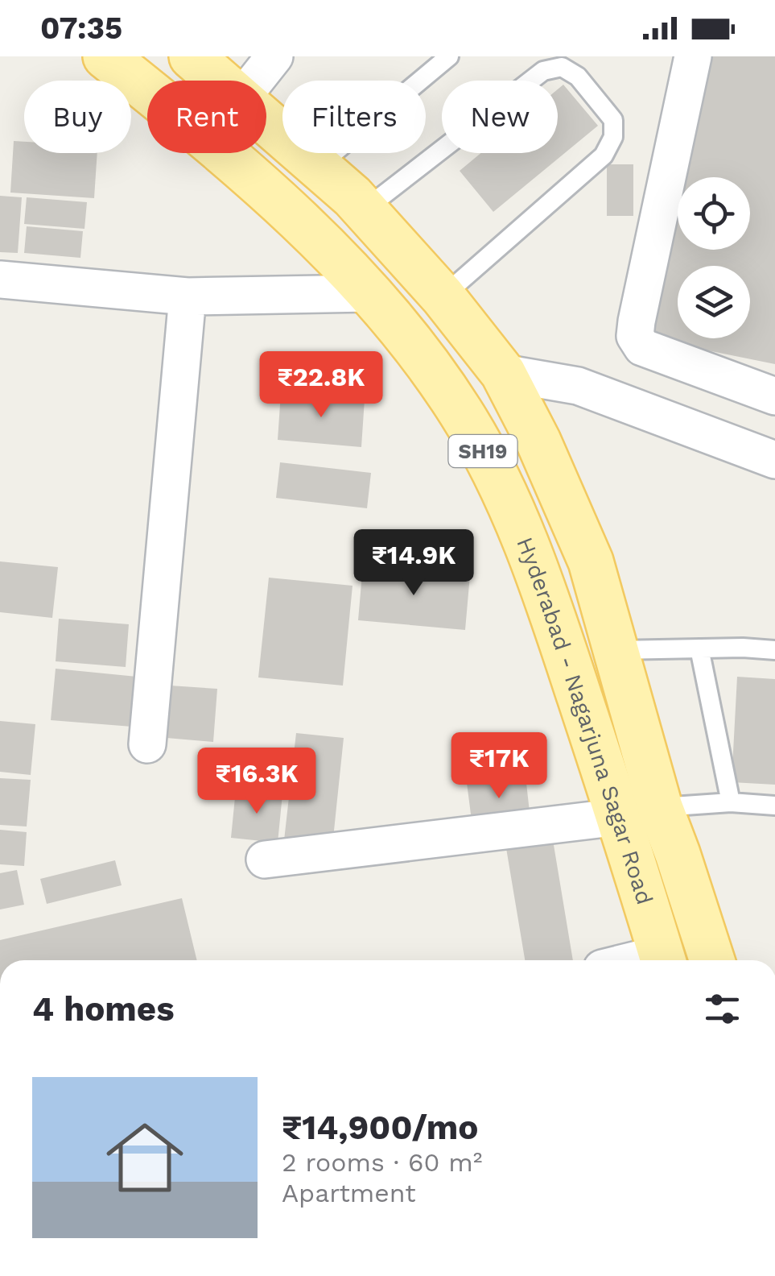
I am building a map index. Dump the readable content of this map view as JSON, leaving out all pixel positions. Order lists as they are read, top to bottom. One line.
{"streets":{"main road":["SH19","Hyderabad - Nagarjuna Sagar Road"]},"page":{"status":"07:35","chip":["Buy","Rent","Filters","New"],"price":["₹22.8K","₹14.9K","₹17K","₹16.3K"],"heading":"4 homes","list":[{"name":"₹14,900/mo","note":"2 rooms · 60 m² · Apartment"}]}}
